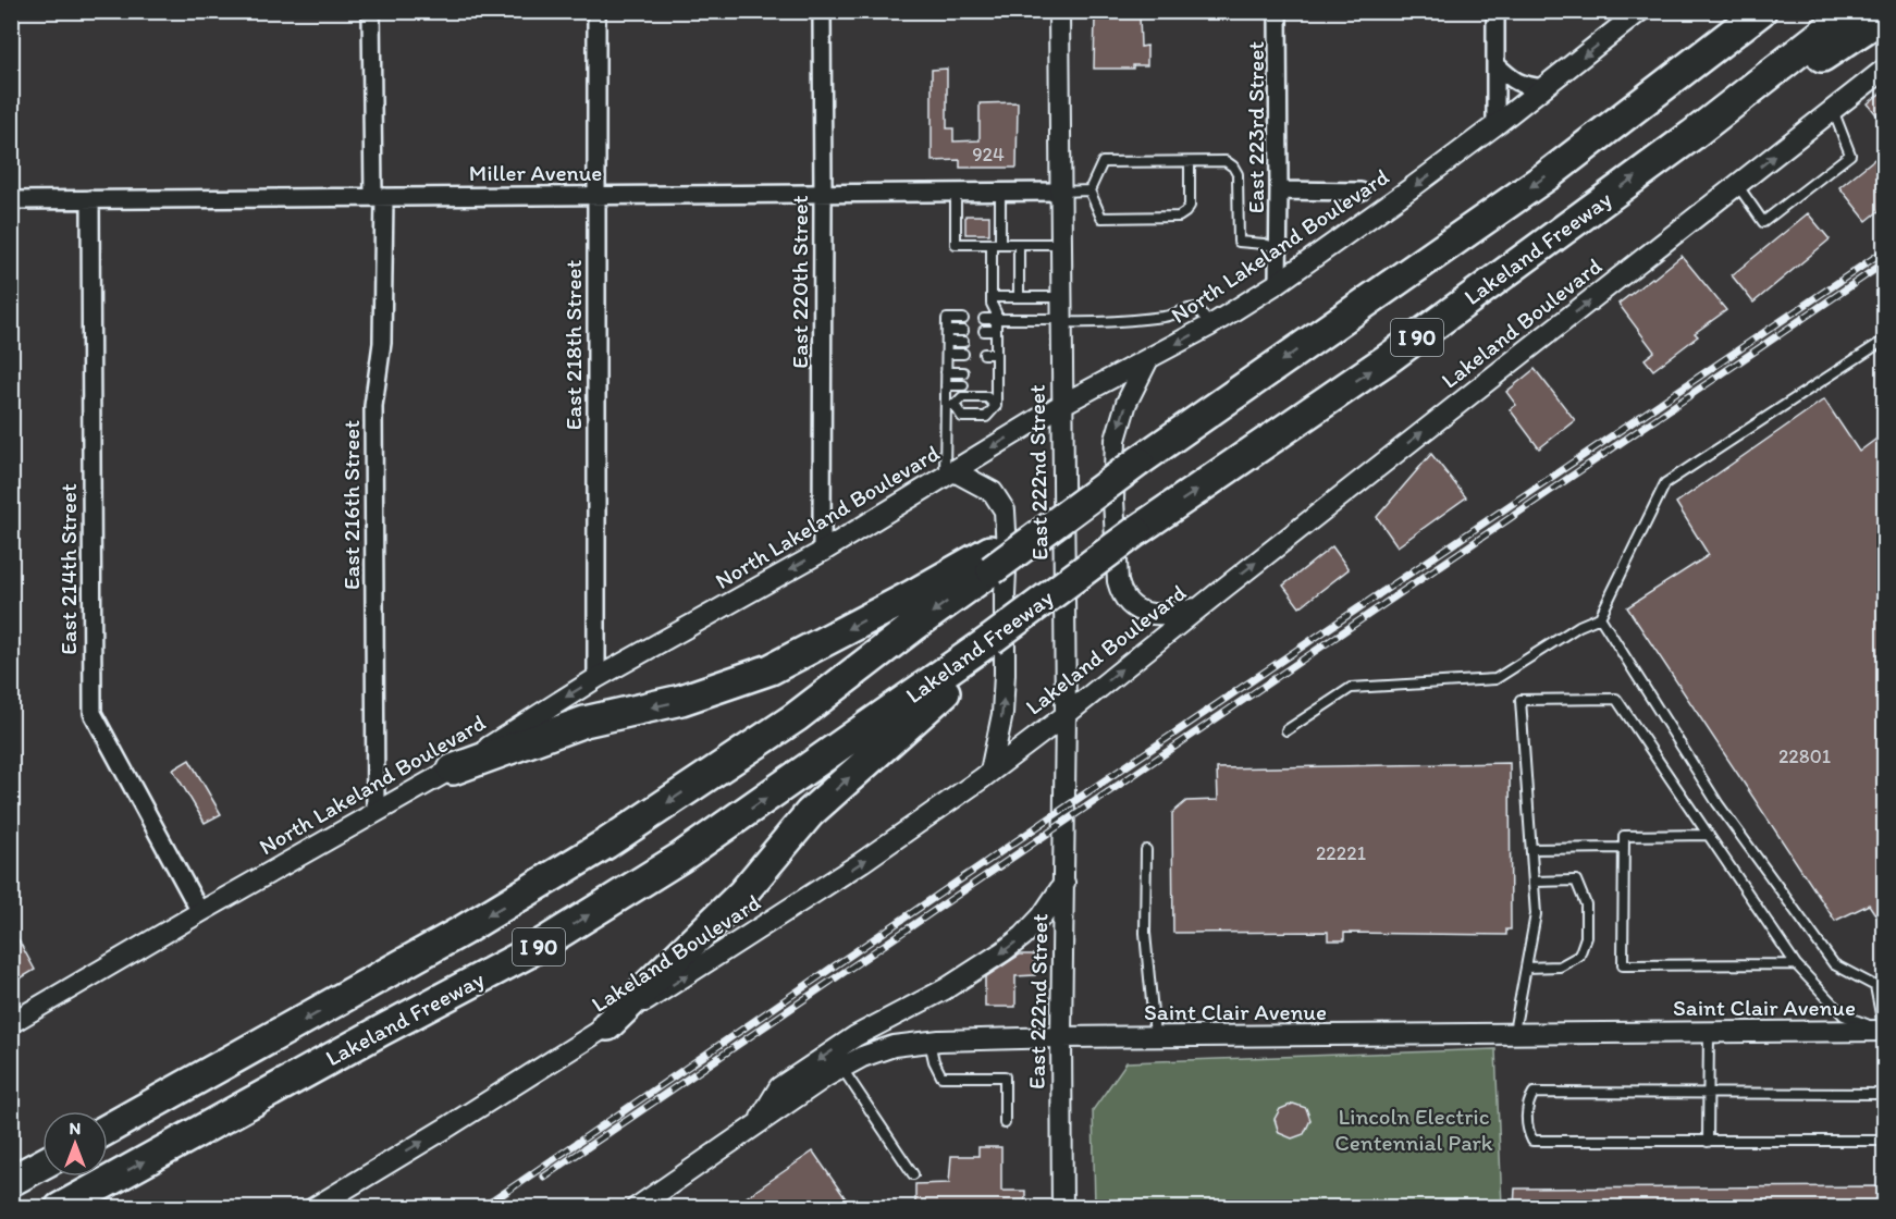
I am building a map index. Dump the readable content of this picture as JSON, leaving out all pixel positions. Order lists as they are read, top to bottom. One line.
{"streets":{"highway":["Lakeland Freeway","I 90"],"street":["East 223rd Street","Miller Avenue","North Lakeland Boulevard","East 220th Street","Lakeland Boulevard","East 218th Street","East 222nd Street","East 216th Street","East 214th Street","Saint Clair Avenue"]},"crossings":[["East 223rd Street","North Lakeland Boulevard"],["Miller Avenue","East 220th Street"],["Miller Avenue","East 218th Street"],["Miller Avenue","East 222nd Street"],["Miller Avenue","East 216th Street"],["Miller Avenue","East 214th Street"],["North Lakeland Boulevard","East 220th Street"],["North Lakeland Boulevard","East 218th Street"],["North Lakeland Boulevard","East 222nd Street"],["North Lakeland Boulevard","East 216th Street"],["North Lakeland Boulevard","East 214th Street"],["Lakeland Freeway","I 90"],["Lakeland Boulevard","East 222nd Street"],["East 222nd Street","Saint Clair Avenue"]],"one_way":["North Lakeland Boulevard","Lakeland Boulevard"],"parks":["Lincoln Electric Centennial Park"],"house_numbers":["924","22801","22221"],"north":"top"}
